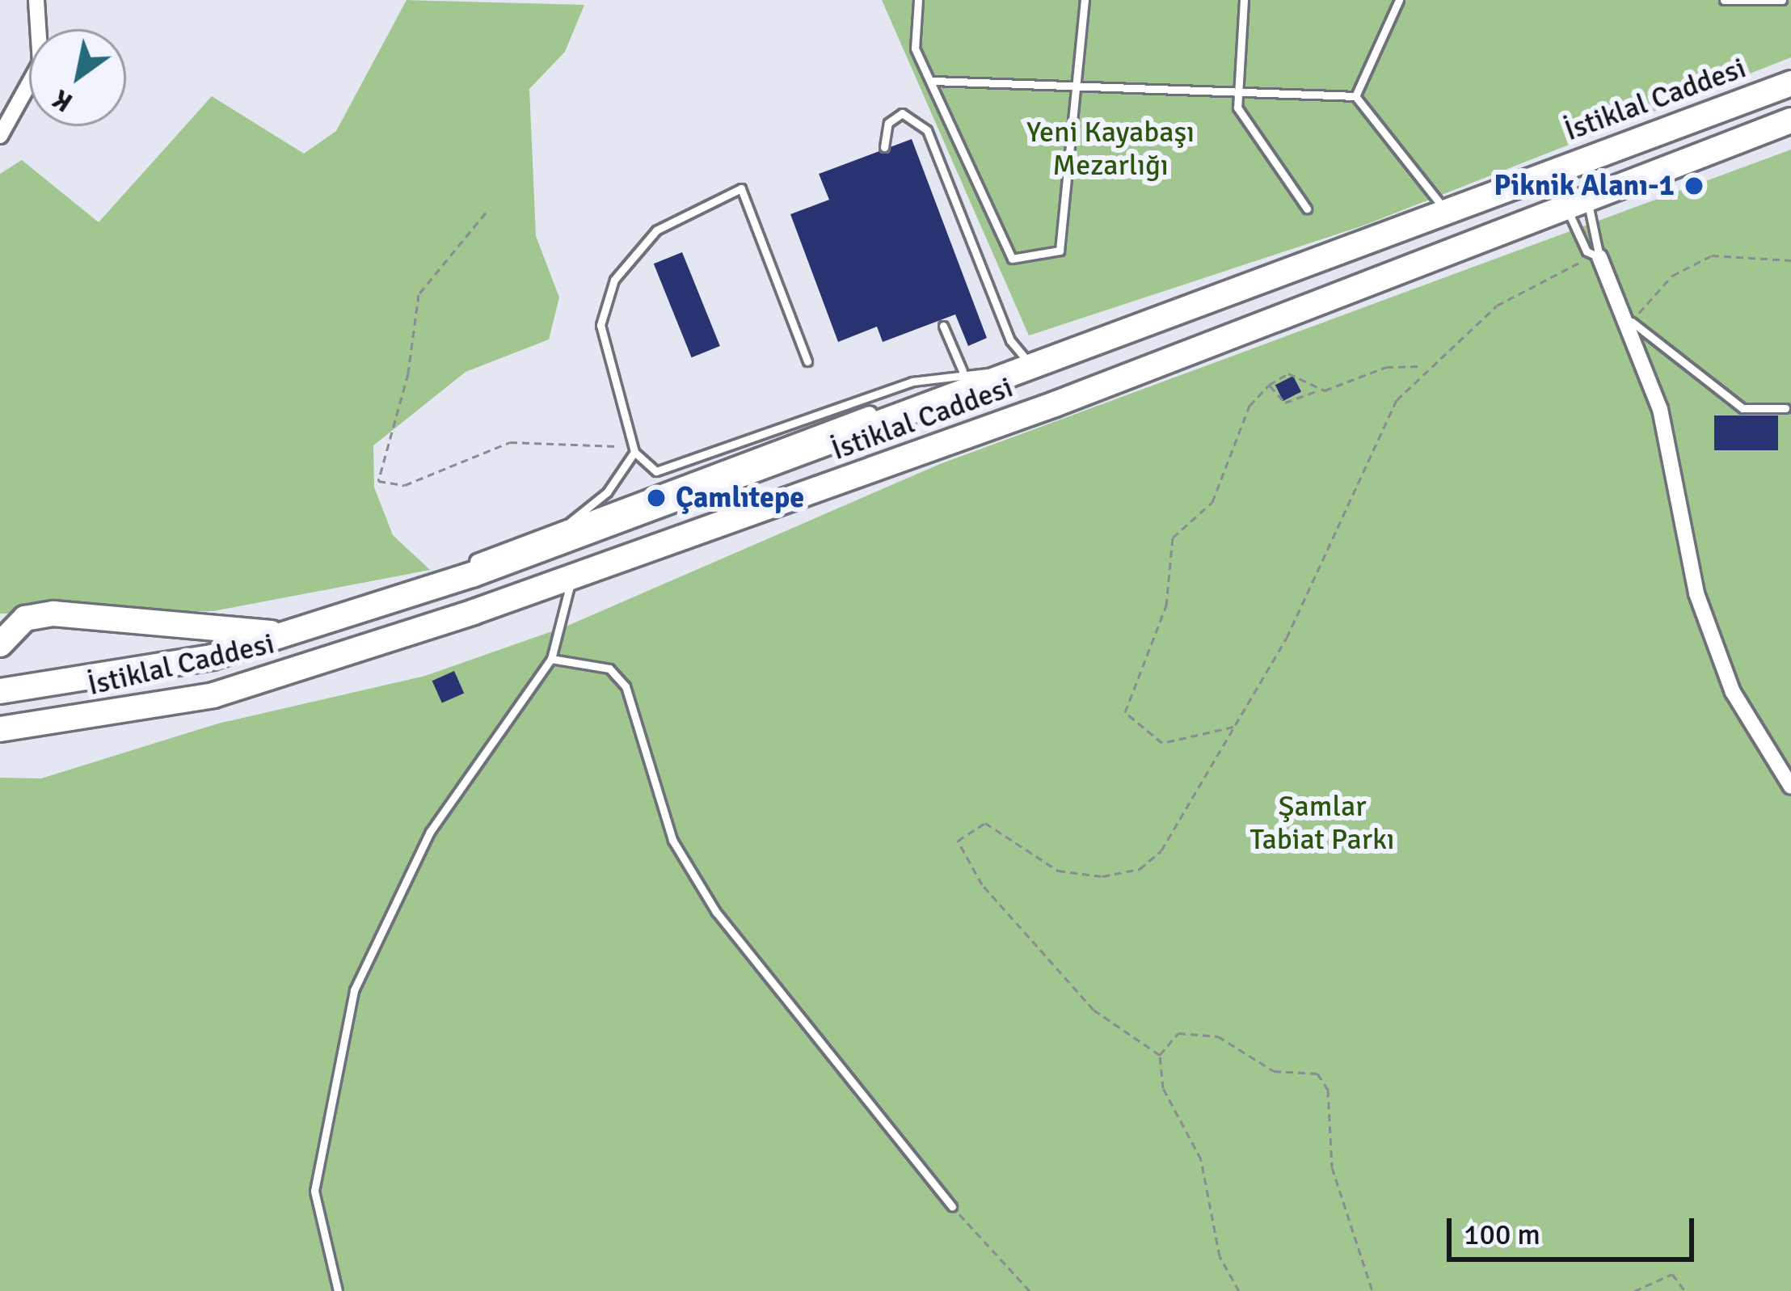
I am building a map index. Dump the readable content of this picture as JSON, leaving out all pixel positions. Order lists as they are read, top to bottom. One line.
{"streets":{"main road":["İstiklal Caddesi"]},"parks":["Yeni Kayabaşı Mezarlığı","Şamlar Tabiat Parkı"],"places":["Piknik Alanı-1","Çamlıtepe"],"scale_bar":"100 m","north":"bottom left"}
